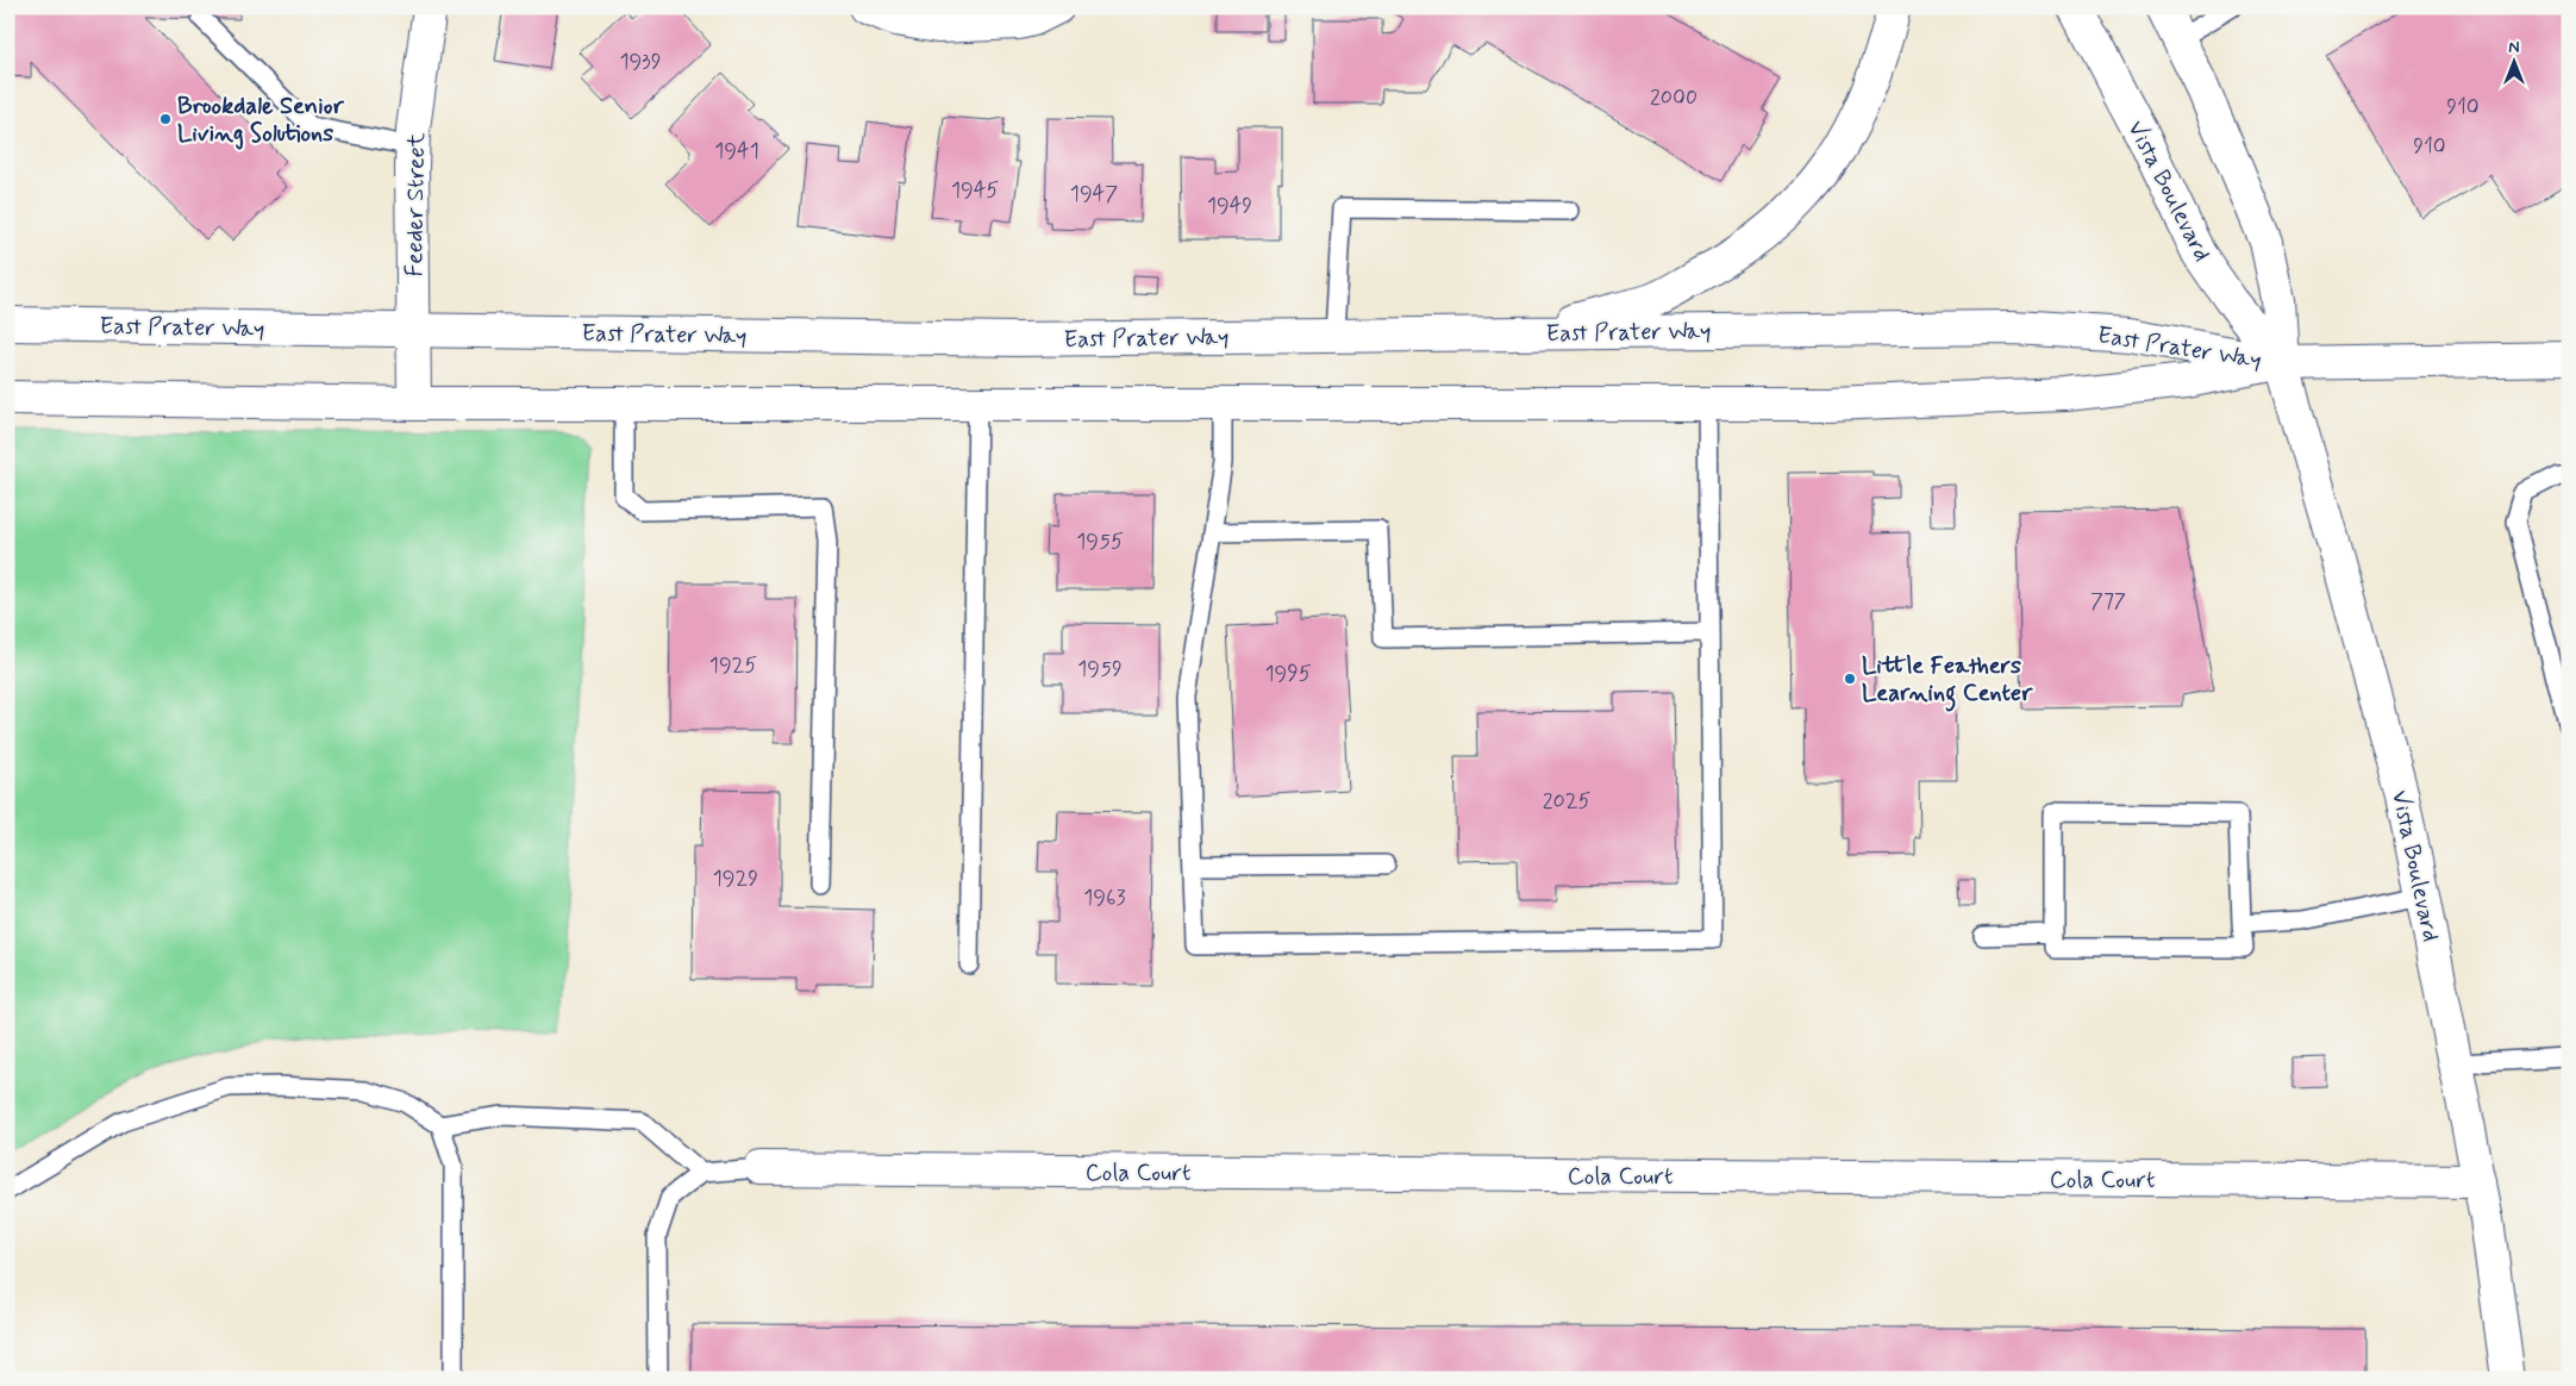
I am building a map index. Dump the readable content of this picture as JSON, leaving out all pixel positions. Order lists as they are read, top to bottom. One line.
{"streets":{"main road":["Vista Boulevard","Feeder Street","East Prater Way","Cola Court"]},"crossings":[["Vista Boulevard","East Prater Way"],["Vista Boulevard","Cola Court"],["Feeder Street","East Prater Way"]],"places":["Brookdale Senior Living Solutions","Little Feathers Learning Center"],"house_numbers":["1939","2000","910","910","1941","1945","1947","1949","1955","777","1925","1959","1995","2025","1929","1963"],"north":"top"}
